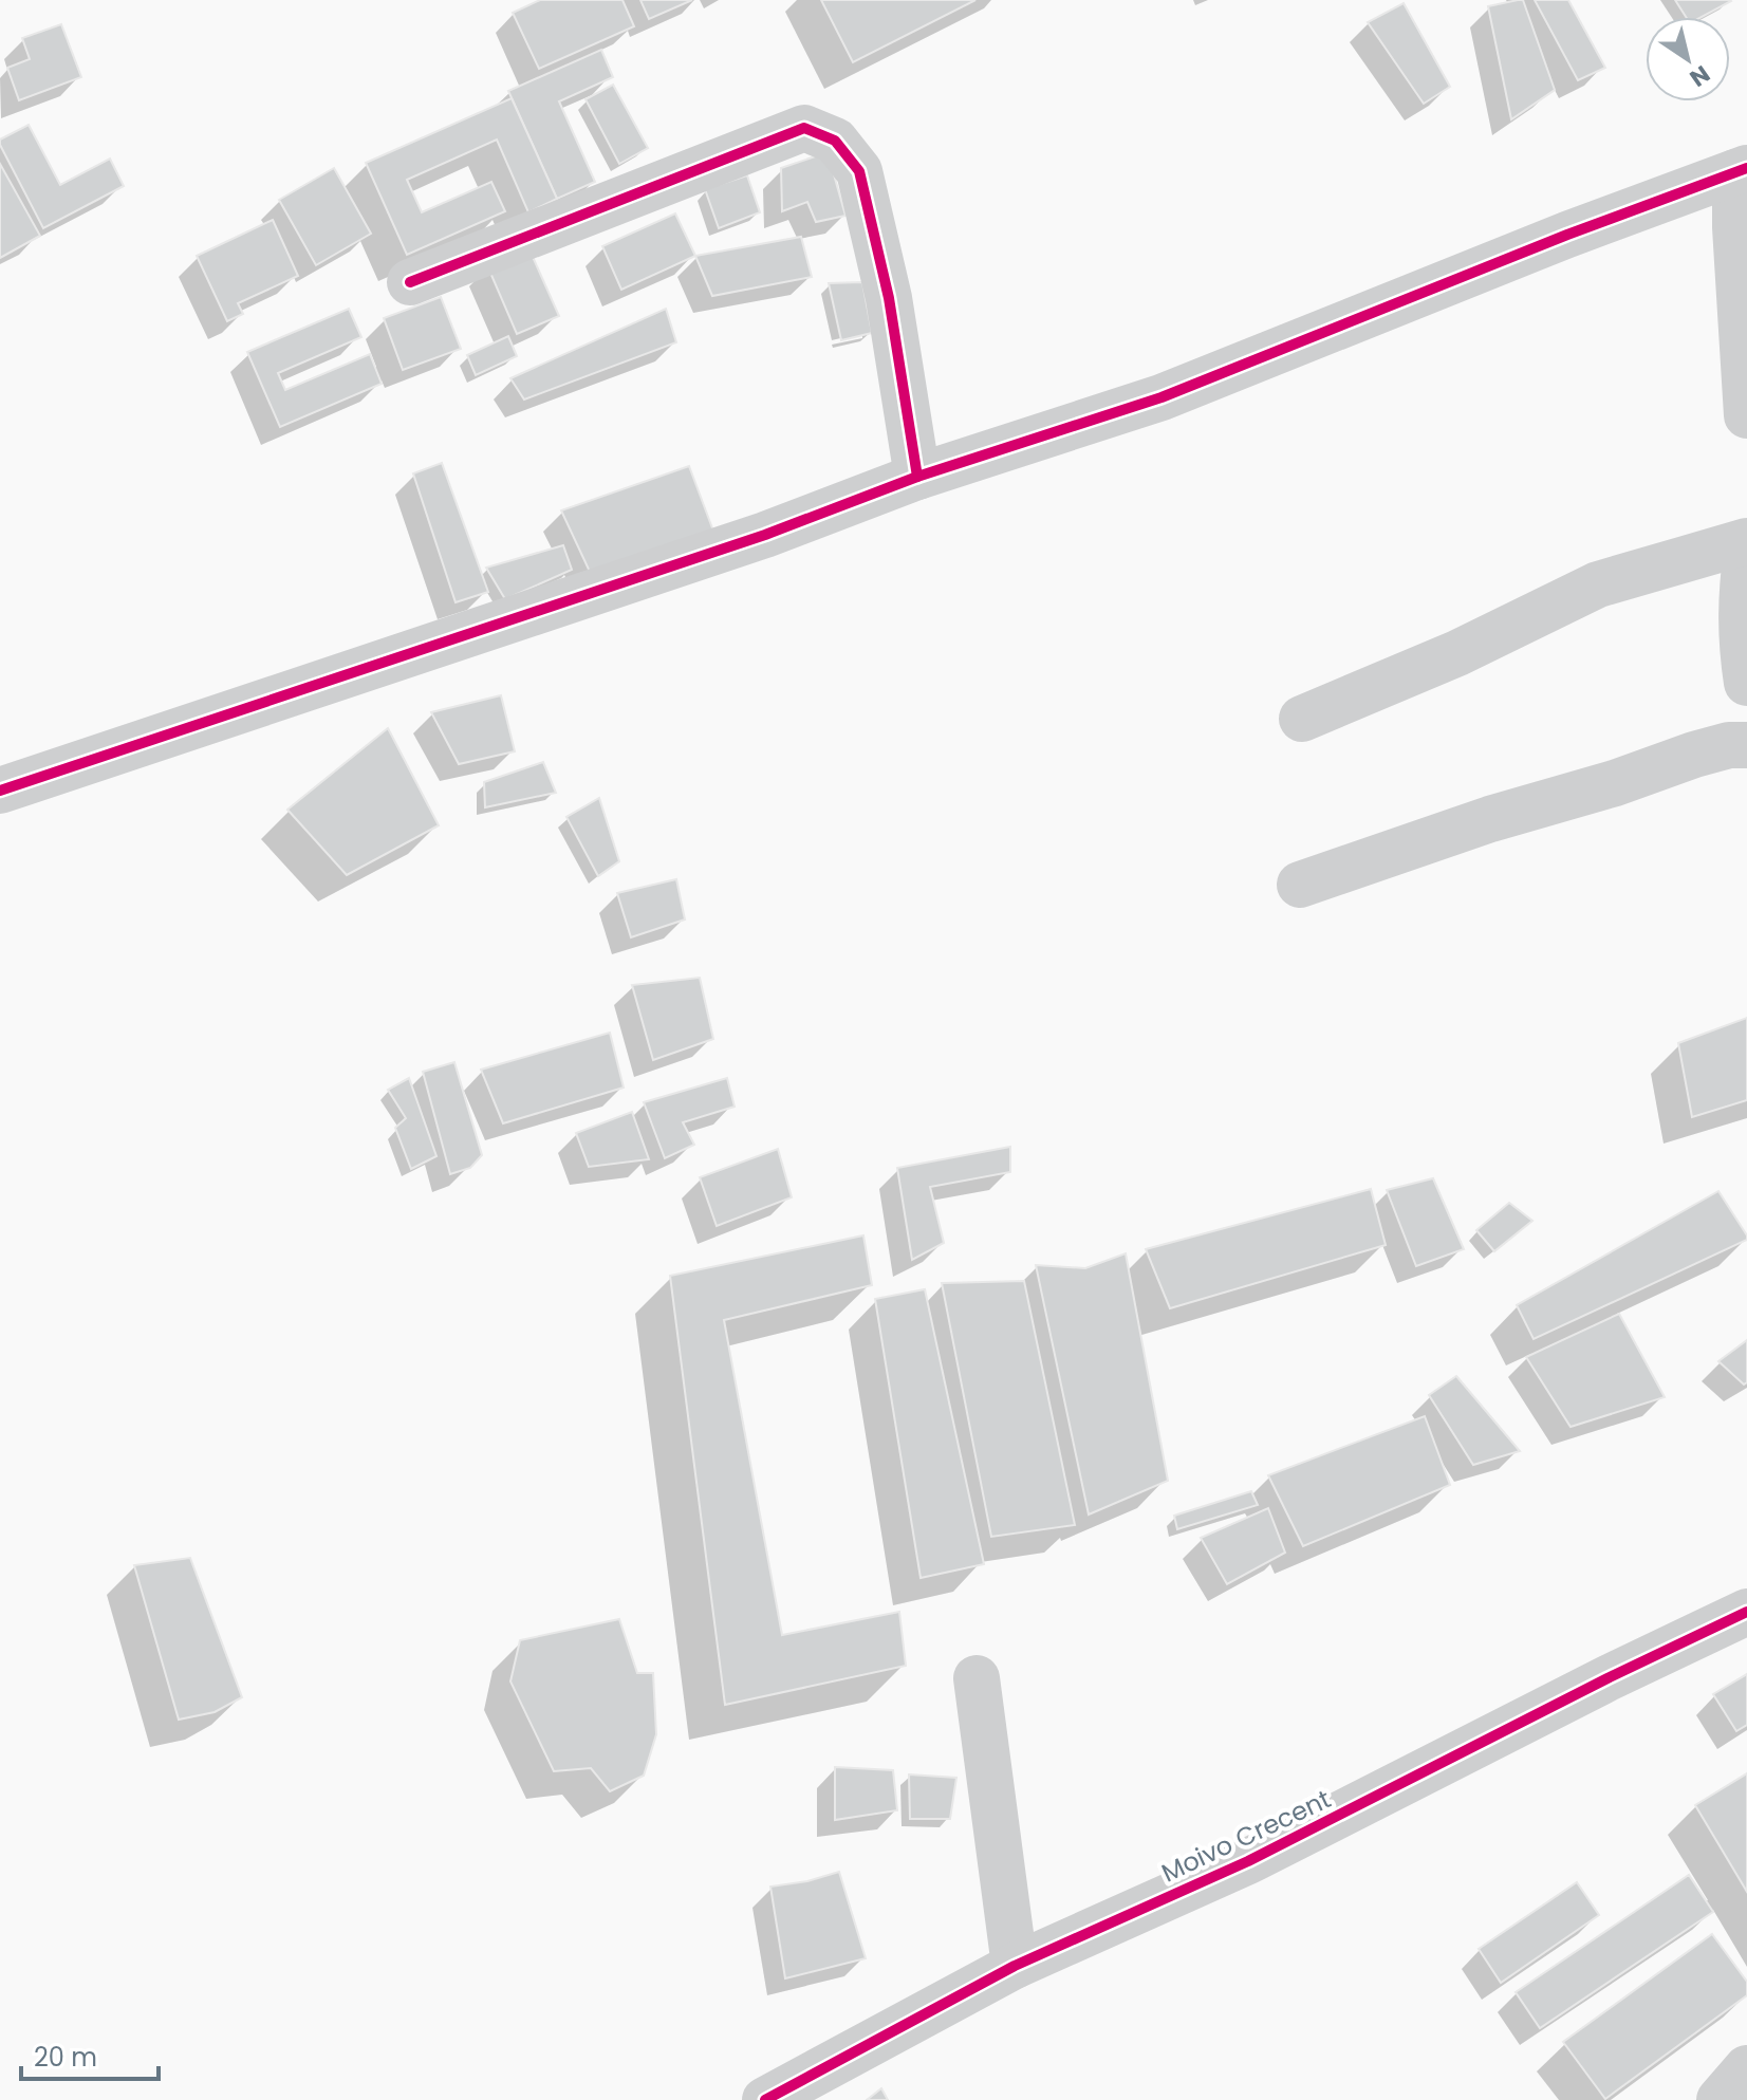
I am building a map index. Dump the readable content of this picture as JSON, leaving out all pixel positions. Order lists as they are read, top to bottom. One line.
{"streets":{"street":["Moivo Crecent"]},"scale_bar":"20 m","north":"bottom right"}
